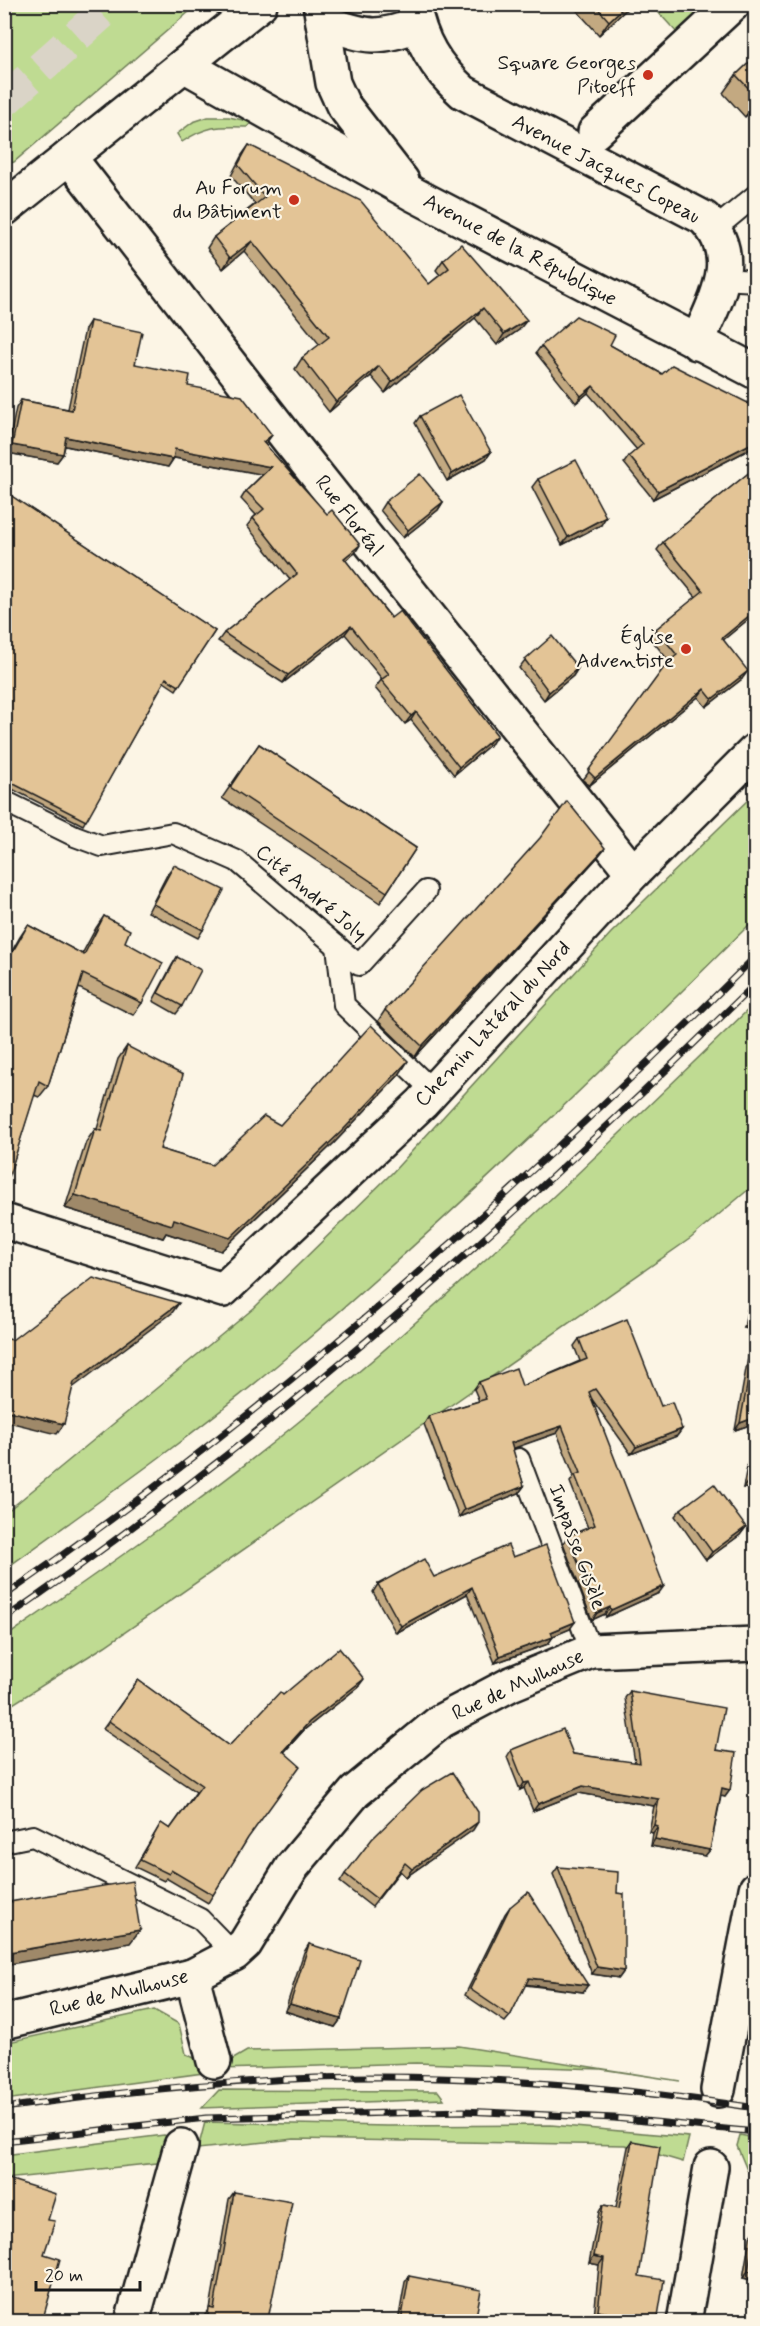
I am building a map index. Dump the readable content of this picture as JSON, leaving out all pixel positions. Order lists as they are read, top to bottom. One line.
{"streets":{"street":["Avenue Jacques Copeau","Avenue de la République","Rue Floréal","Chemin Latéral du Nord","Rue de Mulhouse"],"lane":["Cité André Joly","Impasse Gisèle"]},"crossings":[["Avenue Jacques Copeau","Avenue de la République"],["Rue Floréal","Chemin Latéral du Nord"],["Impasse Gisèle","Rue de Mulhouse"]],"places":["Square Georges Pitoeff","Au Forum du Bâtiment","Église Adventiste"],"scale_bar":"20 m"}
